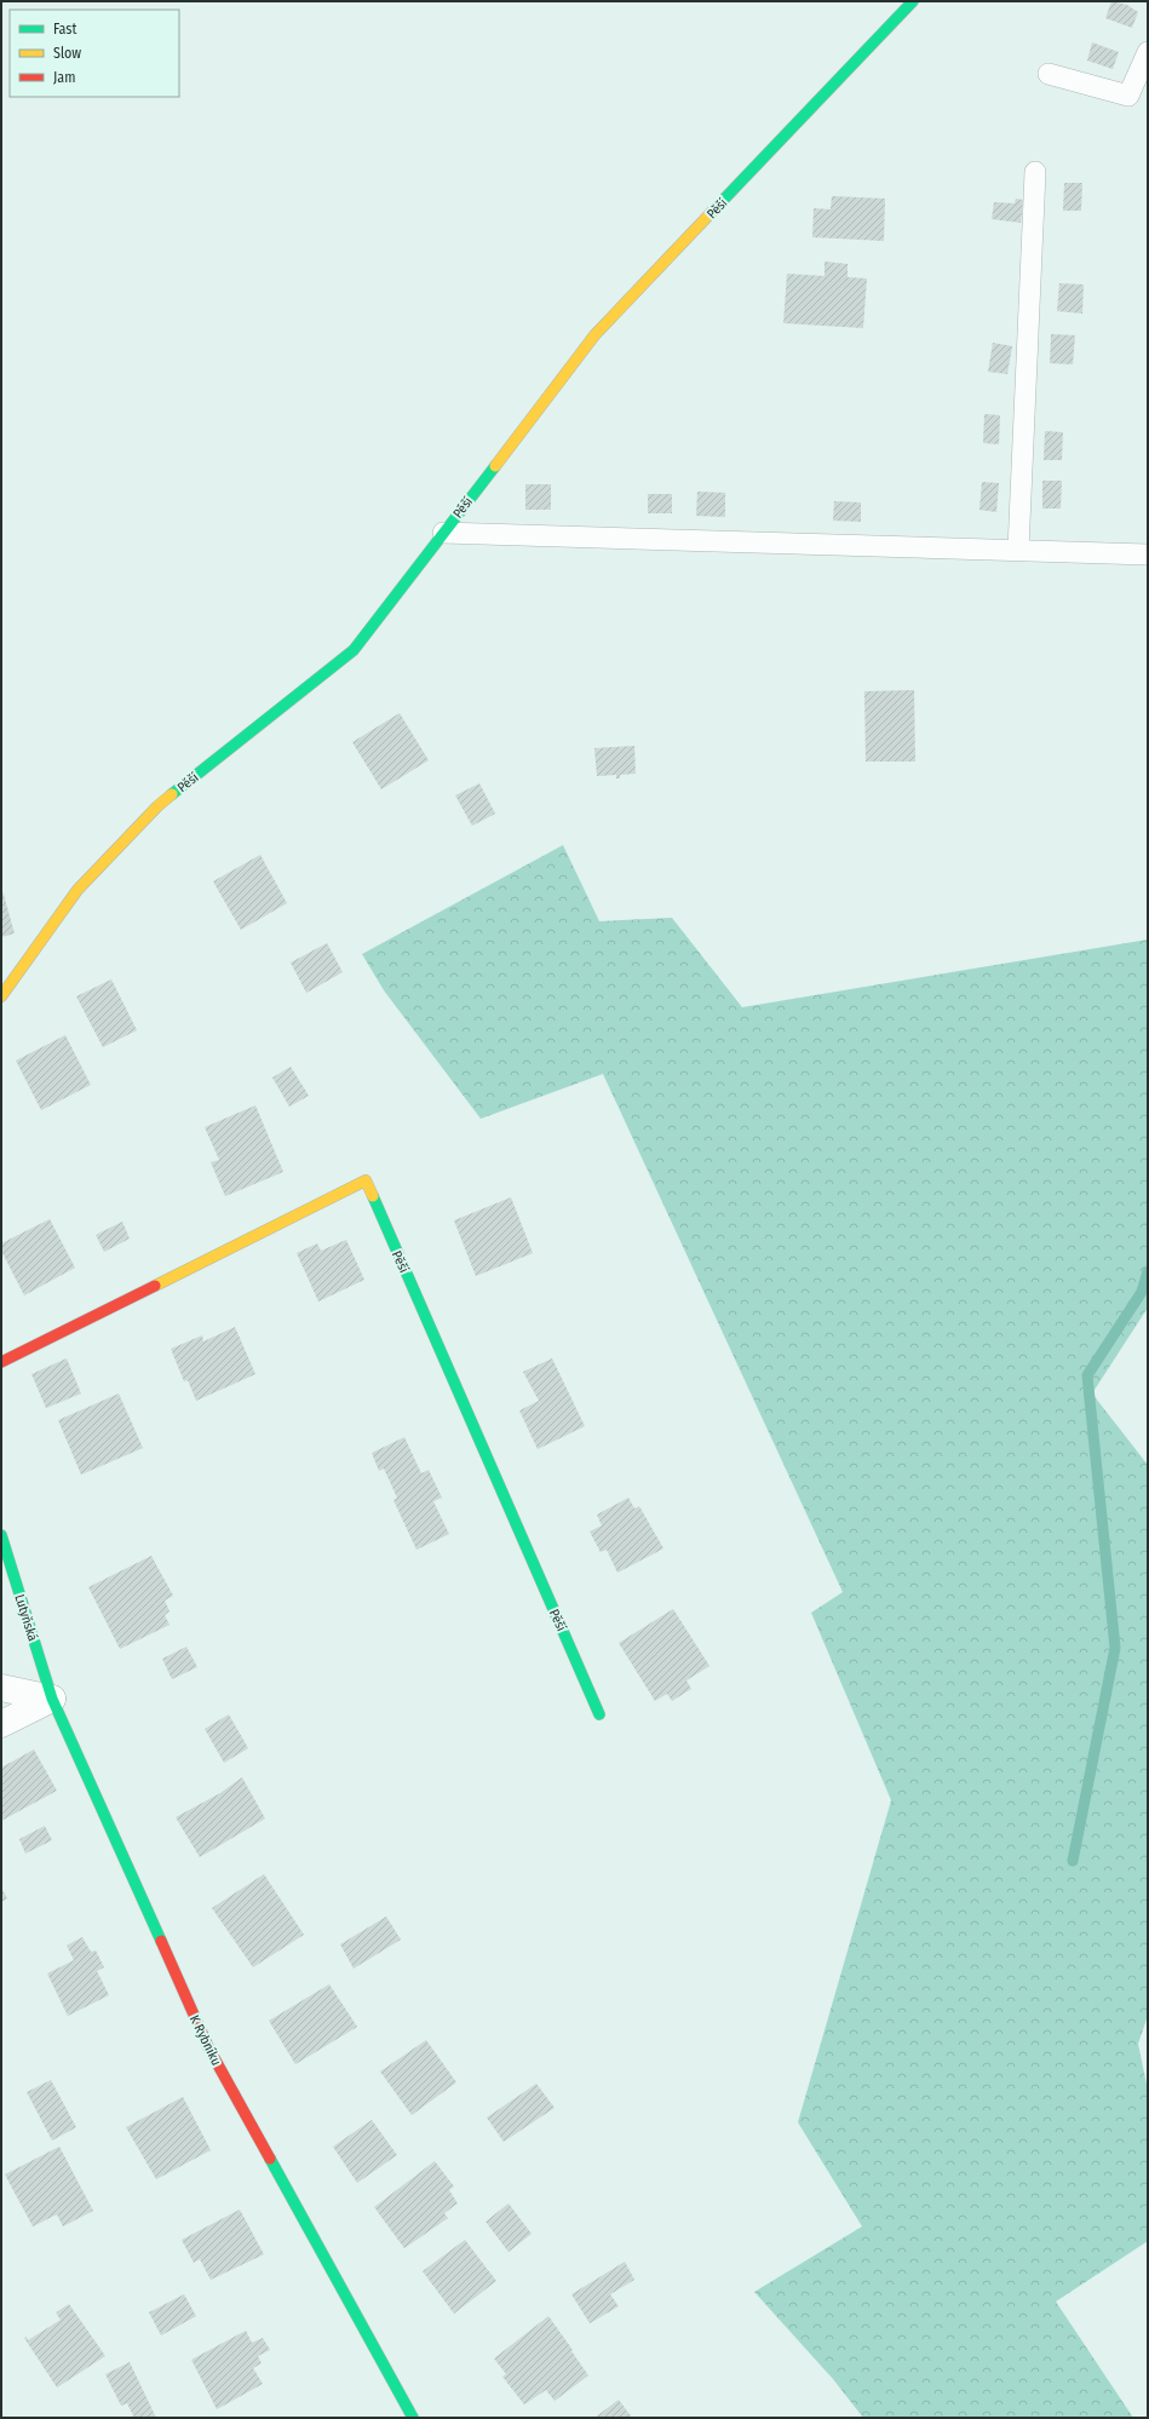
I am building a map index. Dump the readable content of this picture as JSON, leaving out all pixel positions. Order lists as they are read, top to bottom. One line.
{"streets":{"street":["Pěší","Lutyňská","K Rybníku"]},"crossings":[["Lutyňská","K Rybníku"]],"legend":["Fast","Slow","Jam"]}
